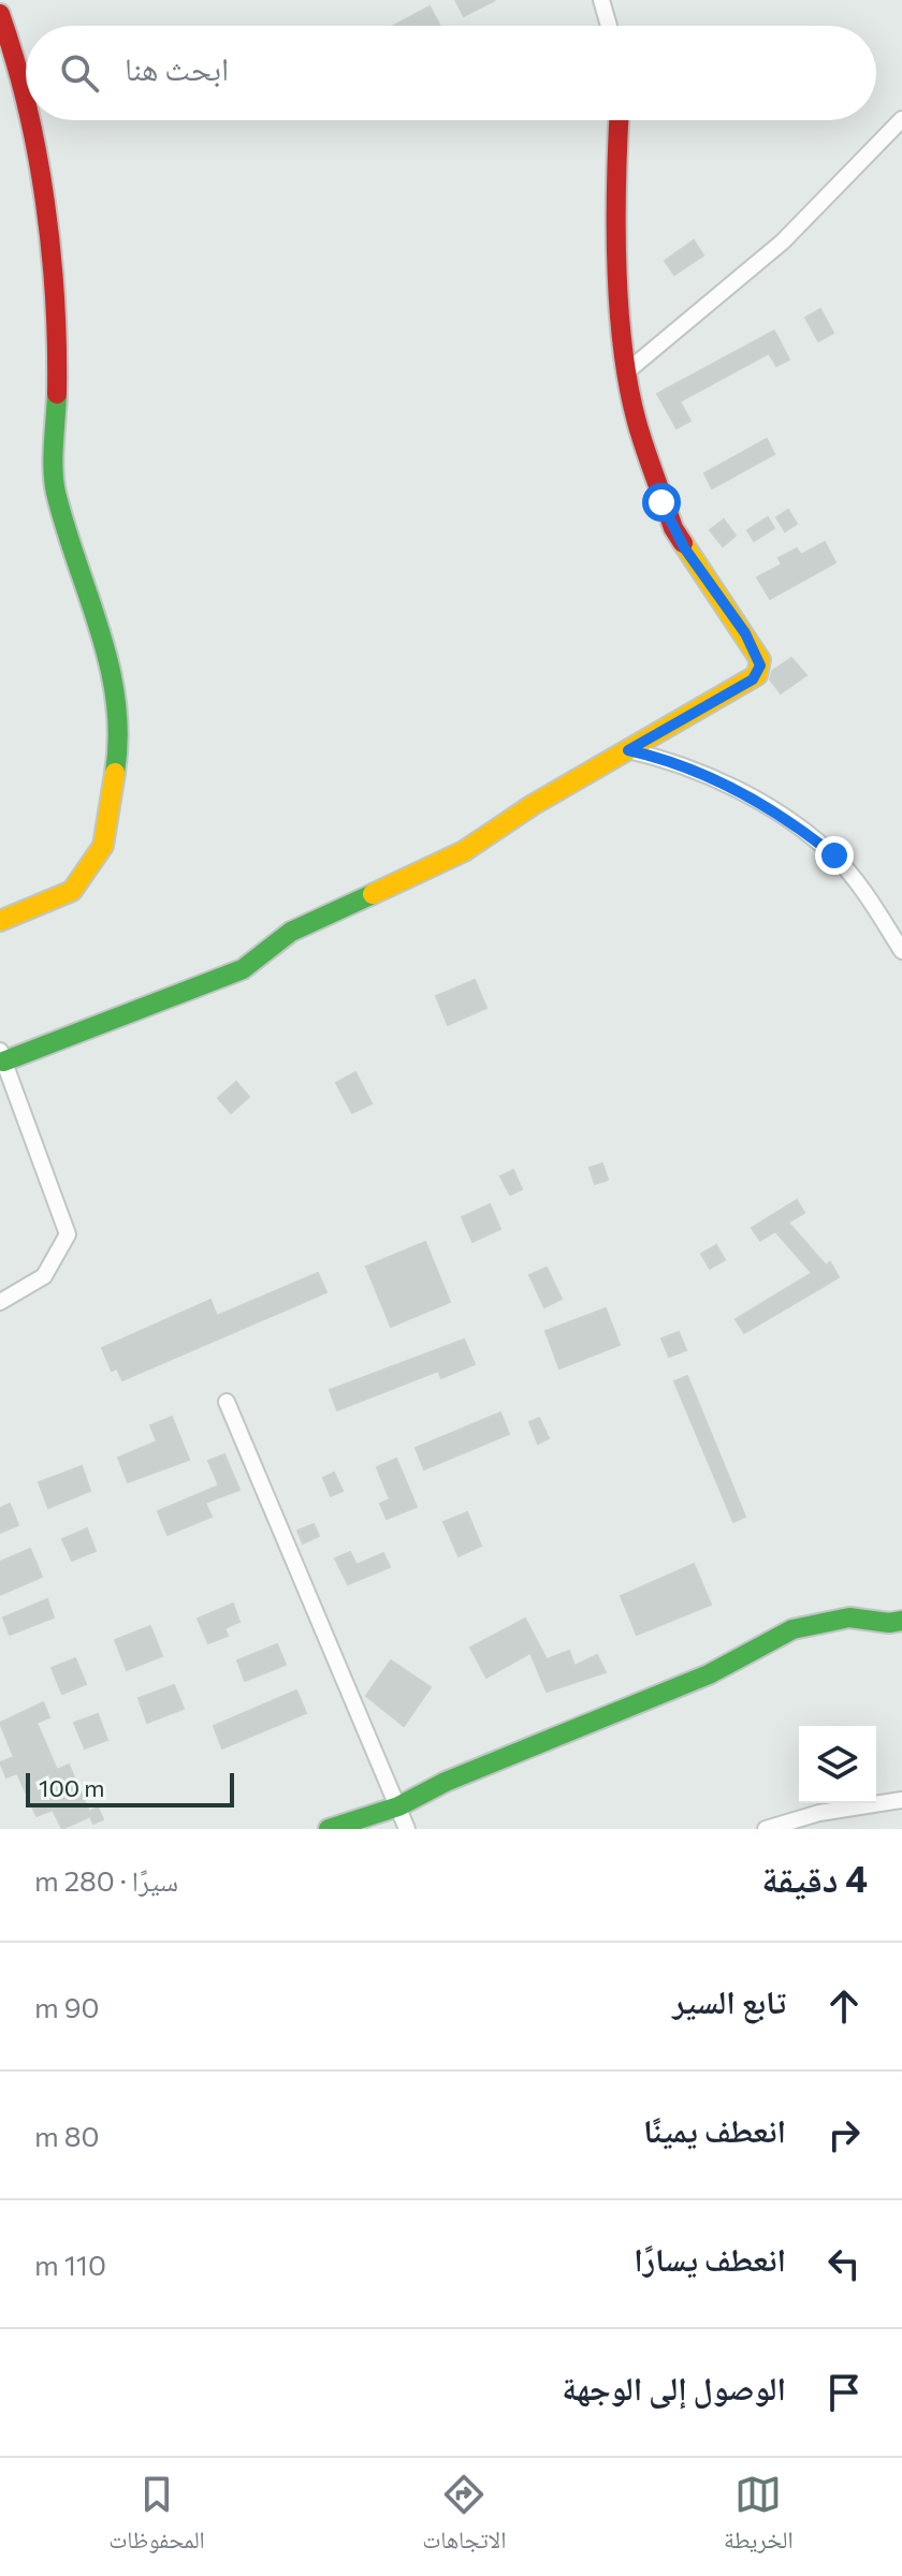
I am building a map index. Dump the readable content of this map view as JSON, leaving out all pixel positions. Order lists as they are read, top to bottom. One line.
{"scale_bar":"100 m","page":{"search":"ابحث هنا","scale":"100 m","heading":["4 دقيقة","سيرًا · 280 m"],"list":[["تابع السير","90 m"],["انعطف يمينًا","80 m"],["انعطف يسارًا","110 m"],"الوصول إلى الوجهة"],"nav":["الخريطة","الاتجاهات","المحفوظات"]}}
